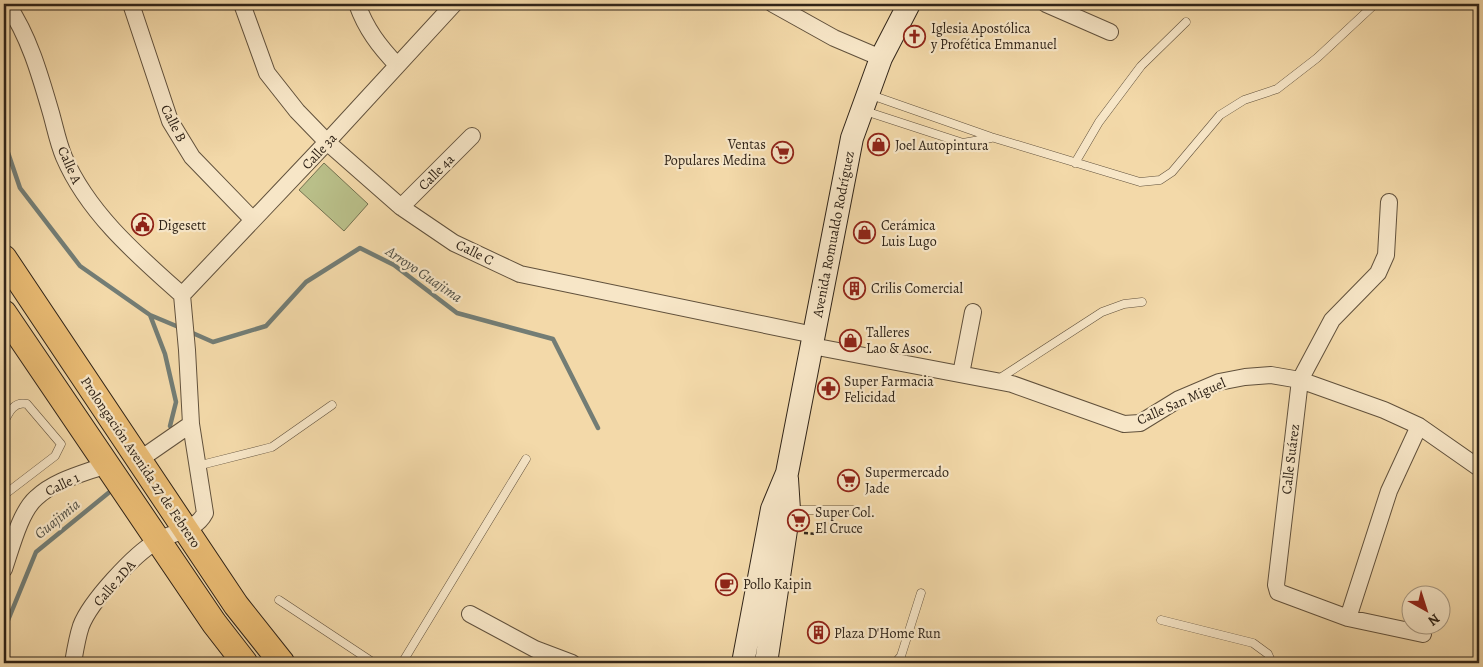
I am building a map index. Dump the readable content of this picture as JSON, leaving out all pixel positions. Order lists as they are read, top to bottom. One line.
{"streets":{"main road":["Avenida Romualdo Rodríguez","Prolongación Avenida 27 de Febrero"],"street":["Calle B","Calle 3a","Calle A","Calle 4a","Calle C","Calle San Miguel","Calle Suárez","Calle 1","Calle 2DA"]},"crossings":[["Calle B","Calle 3a"],["Calle 3a","Calle A"],["Calle 3a","Calle C"],["Calle 4a","Calle C"],["Avenida Romualdo Rodríguez","Calle C"],["Avenida Romualdo Rodríguez","Calle San Miguel"],["Calle C","Calle San Miguel"],["Calle San Miguel","Calle Suárez"],["Prolongación Avenida 27 de Febrero","Calle 2DA"]],"water":["Arroyo Guajima","Guajimia"],"places":{"church":["Iglesia Apostólica y Profética Emmanuel"],"shop":["Joel Autopintura","Cerámica Luis Lugo","Talleres Lao & Asoc."],"supermarket":["Ventas Populares Medina","Supermercado Jade","Super Col. El Cruce"],"public building":["Digesett"],"building":["Crilis Comercial","Plaza D'Home Run"],"pharmacy":["Super Farmacia Felicidad"],"cafe":["Pollo Kaipin"]},"north":"bottom right"}
